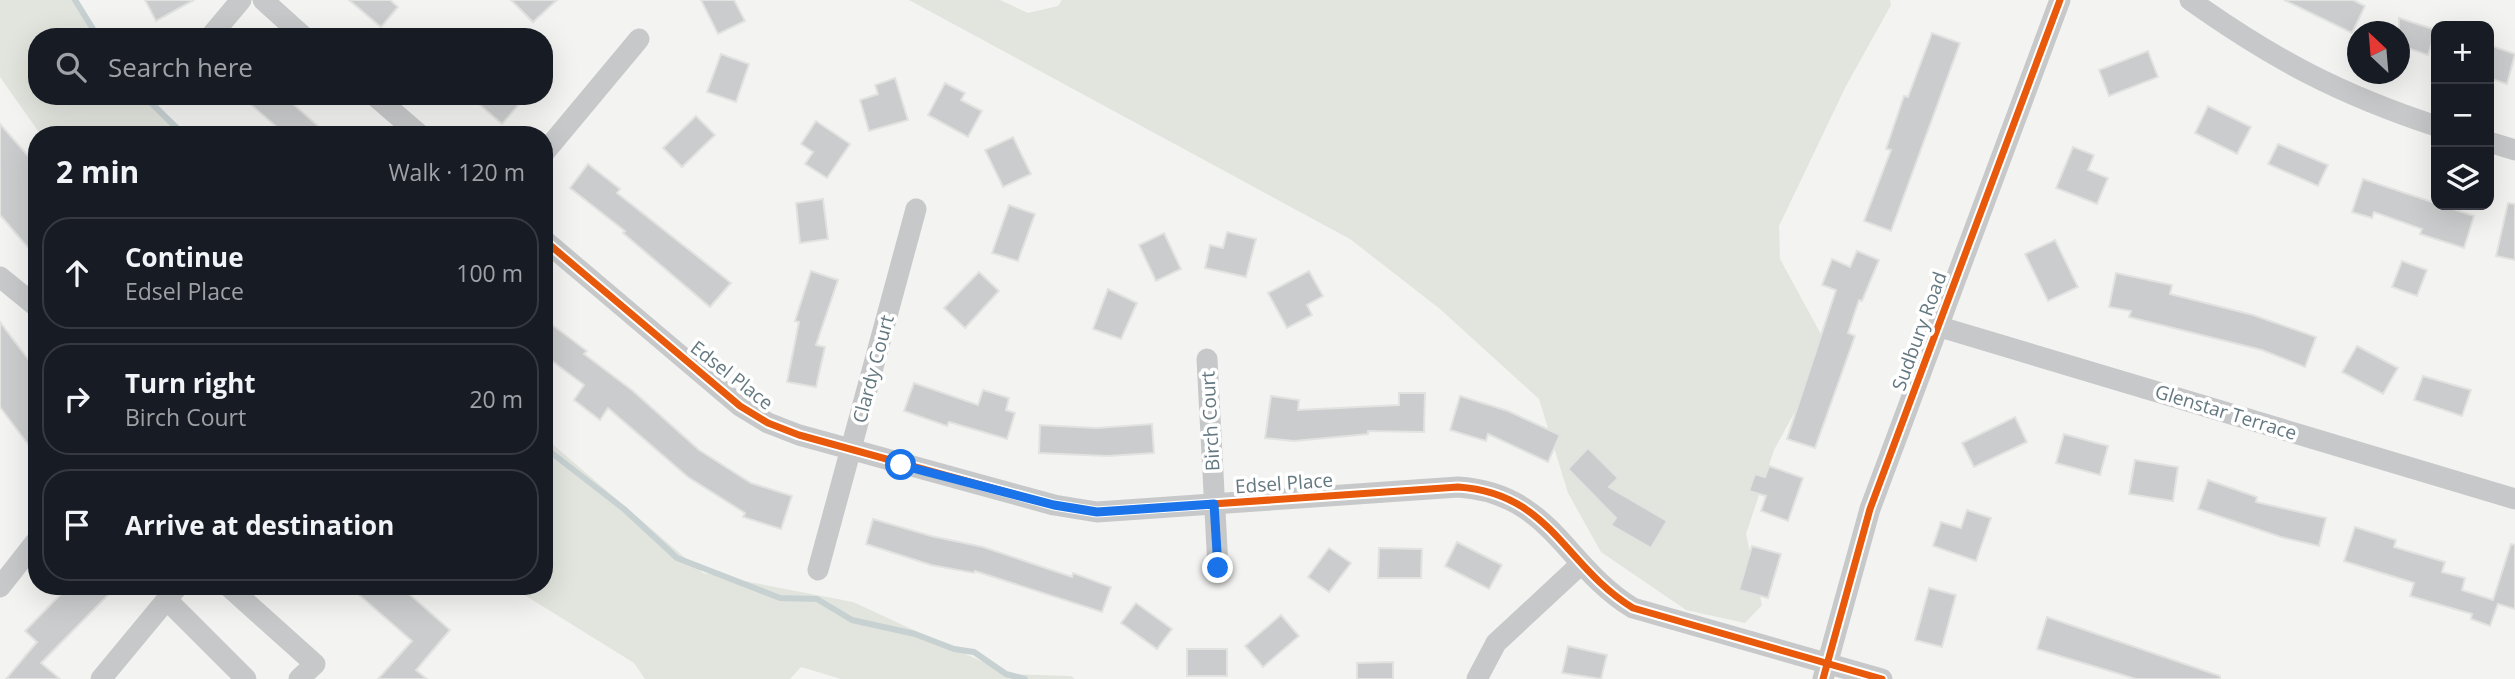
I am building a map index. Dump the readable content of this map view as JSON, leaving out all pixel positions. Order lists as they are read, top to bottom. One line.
{"streets":{"street":["Sudbury Road","Clardy Court","Edsel Place","Glenstar Terrace","Birch Court"]},"crossings":[["Sudbury Road","Edsel Place"],["Sudbury Road","Glenstar Terrace"],["Clardy Court","Edsel Place"],["Edsel Place","Birch Court"]],"north":"top left","page":{"map_buttons":["+","−"],"search":"Search here","heading":["2 min","Walk · 120 m"],"list":[["Continue","Edsel Place","100 m"],["Turn right","Birch Court","20 m"],"Arrive at destination"]}}
